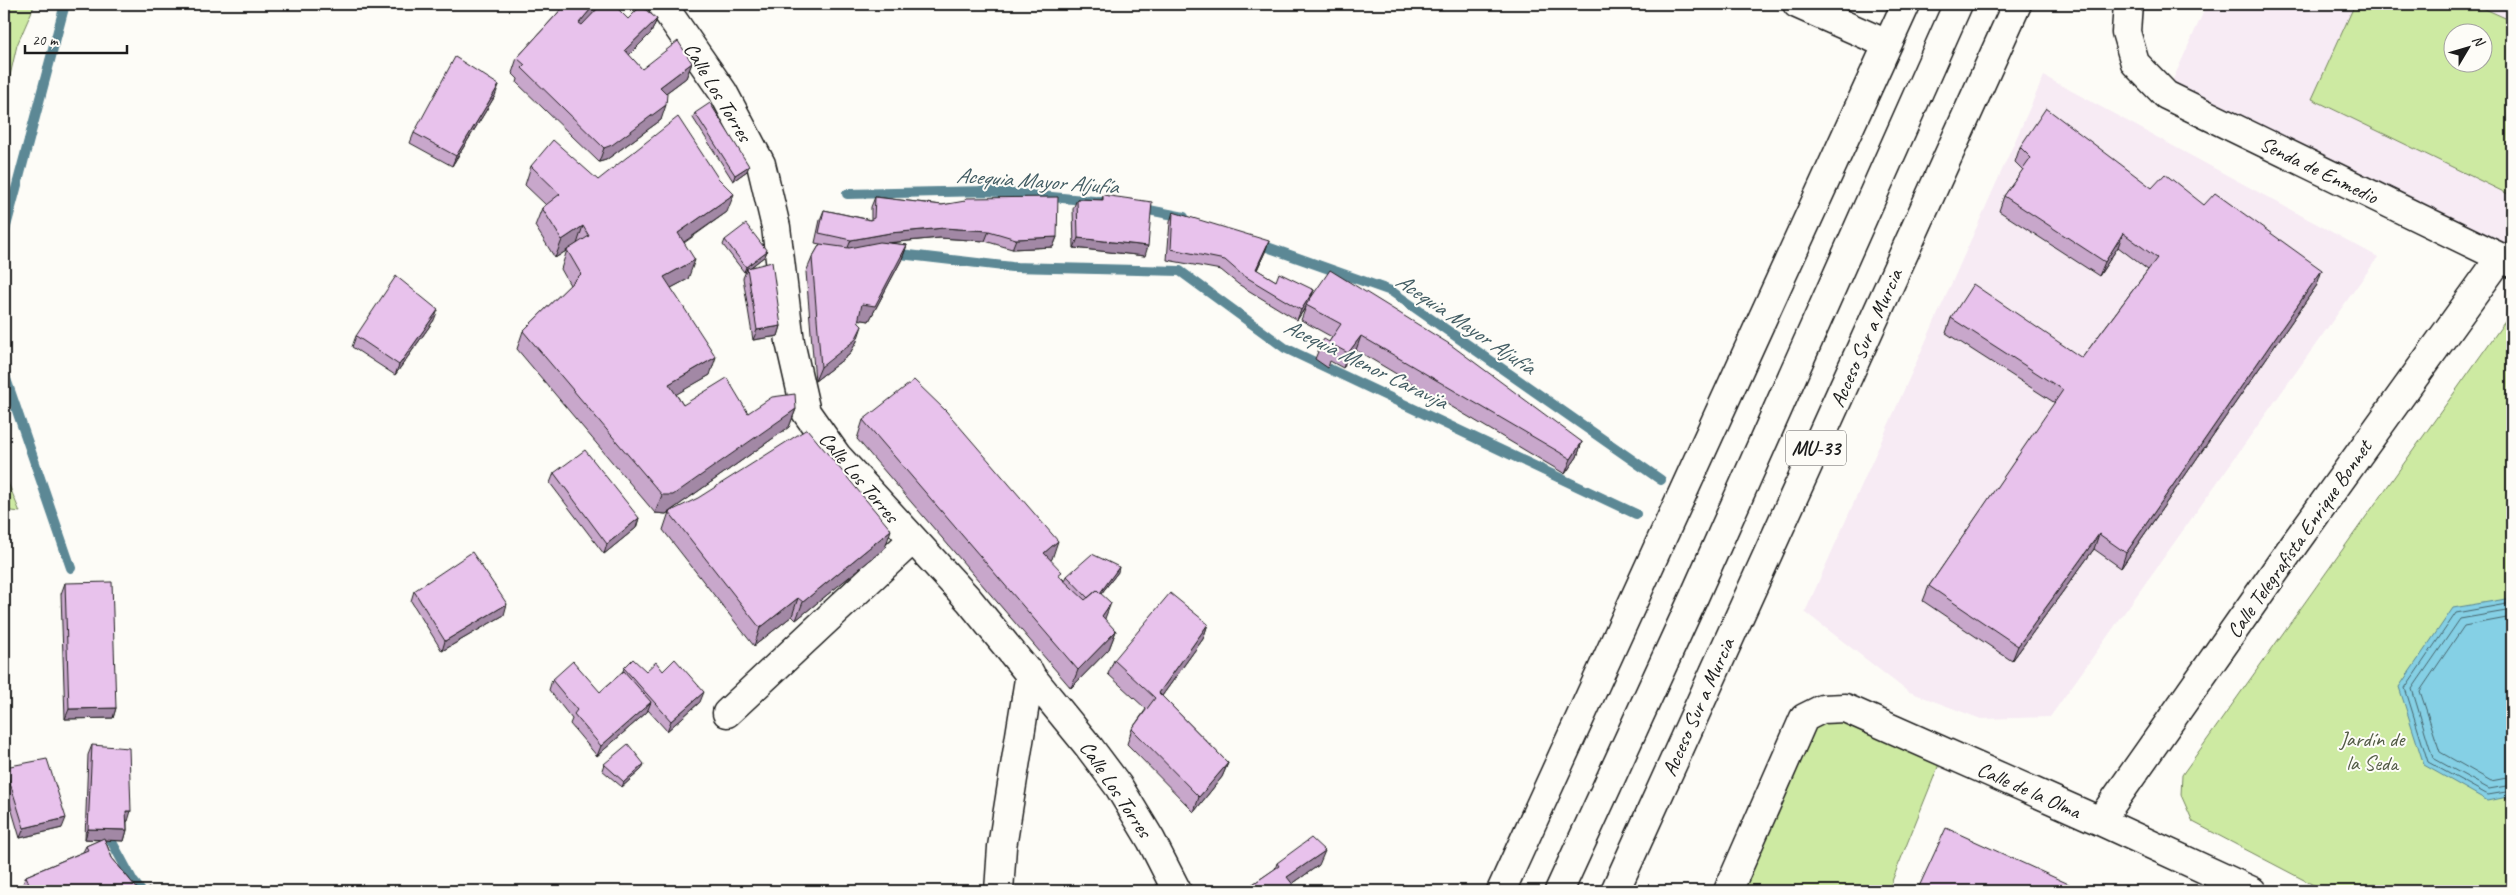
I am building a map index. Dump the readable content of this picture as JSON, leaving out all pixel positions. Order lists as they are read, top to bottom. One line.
{"streets":{"main road":["Calle Los Torres","Senda de Enmedio","Acceso Sur a Murcia","MU-33","Calle Telegrafista Enrique Bonnet","Calle de la Olma"]},"crossings":[["Senda de Enmedio","Calle Telegrafista Enrique Bonnet"],["Calle Telegrafista Enrique Bonnet","Calle de la Olma"]],"water":["Acequia Mayor Aljufía","Acequia Menor Caravija"],"parks":["Jardín de la Seda"],"scale_bar":"20 m","north":"top right"}
